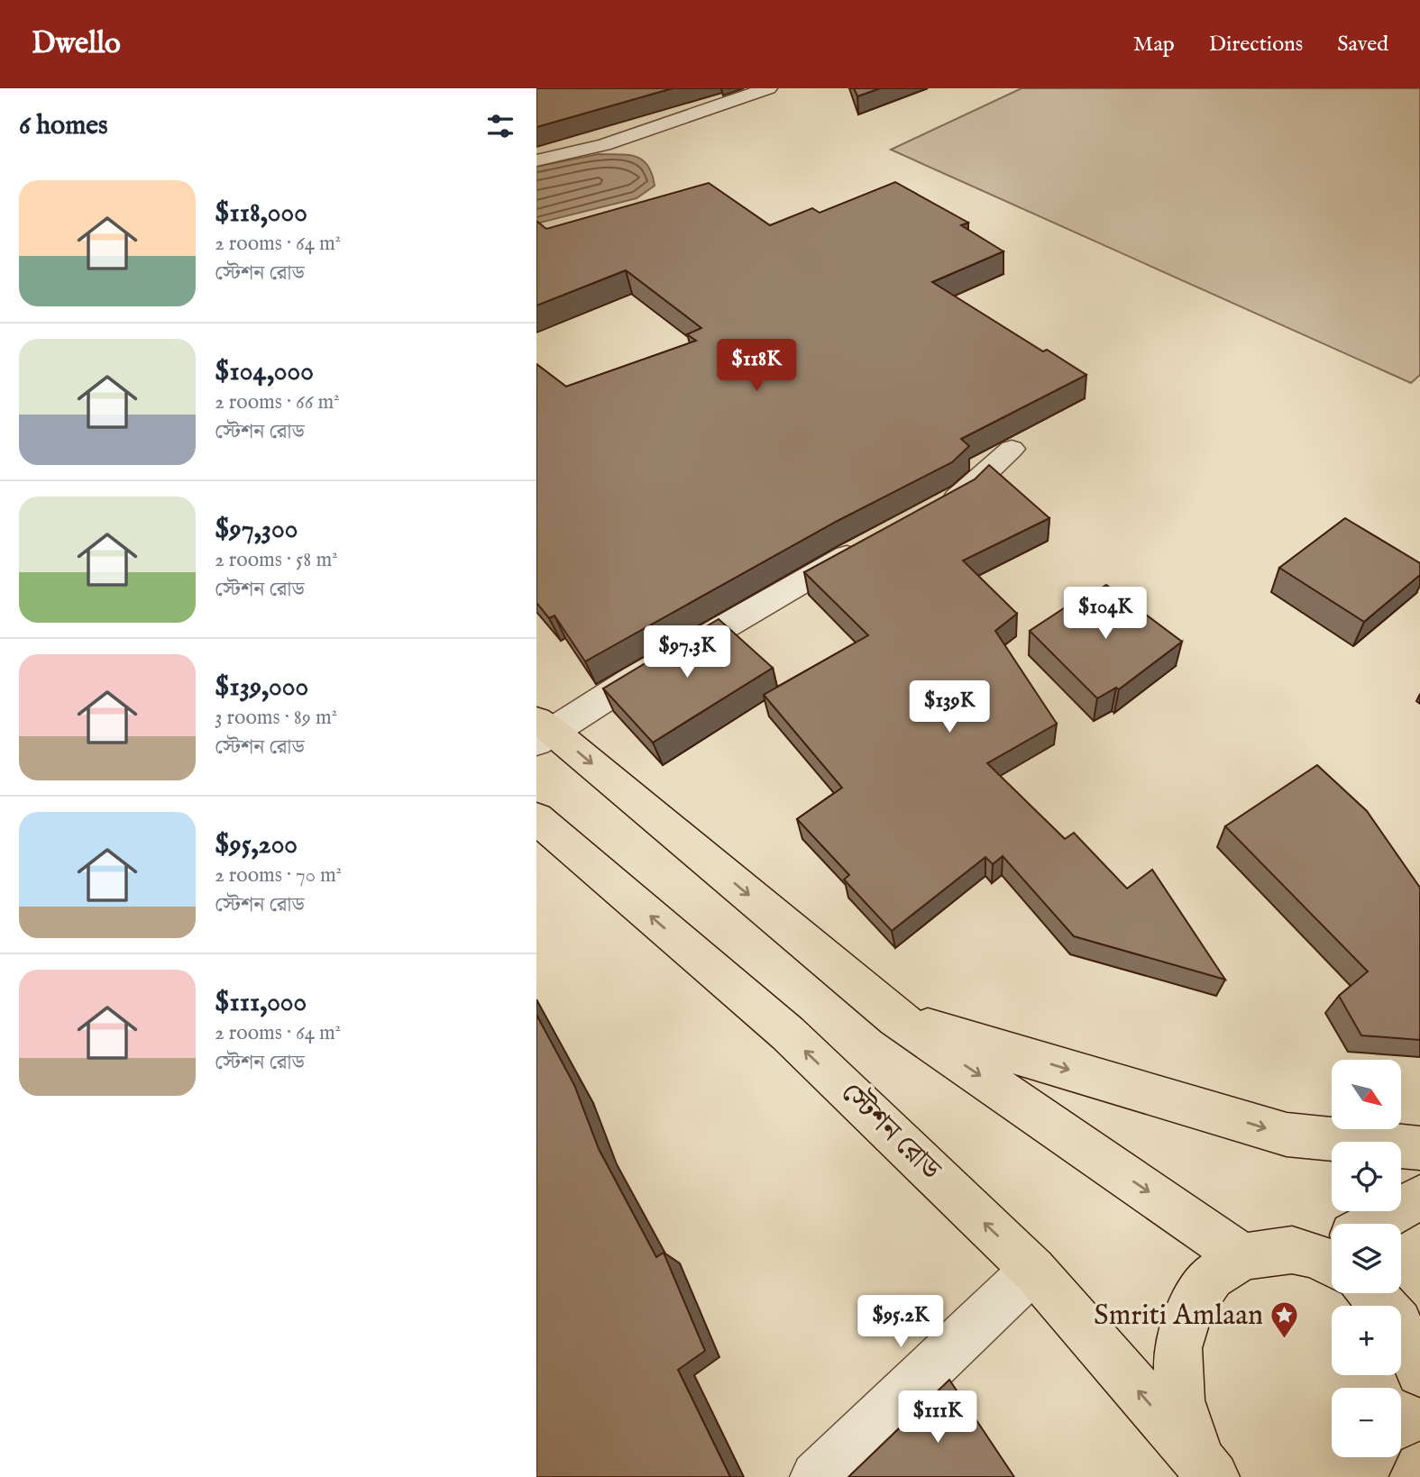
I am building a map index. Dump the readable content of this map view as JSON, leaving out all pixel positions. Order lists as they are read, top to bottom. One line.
{"streets":{"main road":["স্টেশন রোড"]},"places":{"place":["Smriti Amlaan"]},"north":"bottom right","page":{"header":"Dwello","nav":["Map","Directions","Saved"],"heading":"6 homes","list":[{"name":"$118,000","note":"2 rooms · 64 m² · স্টেশন রোড"},{"name":"$104,000","note":"2 rooms · 66 m² · স্টেশন রোড"},{"name":"$97,300","note":"2 rooms · 58 m² · স্টেশন রোড"},{"name":"$139,000","note":"3 rooms · 89 m² · স্টেশন রোড"},{"name":"$95,200","note":"2 rooms · 70 m² · স্টেশন রোড"},{"name":"$111,000","note":"2 rooms · 64 m² · স্টেশন রোড"}],"price":["$118K","$104K","$97.3K","$139K","$95.2K","$111K"],"map_buttons":["+","−"]}}
